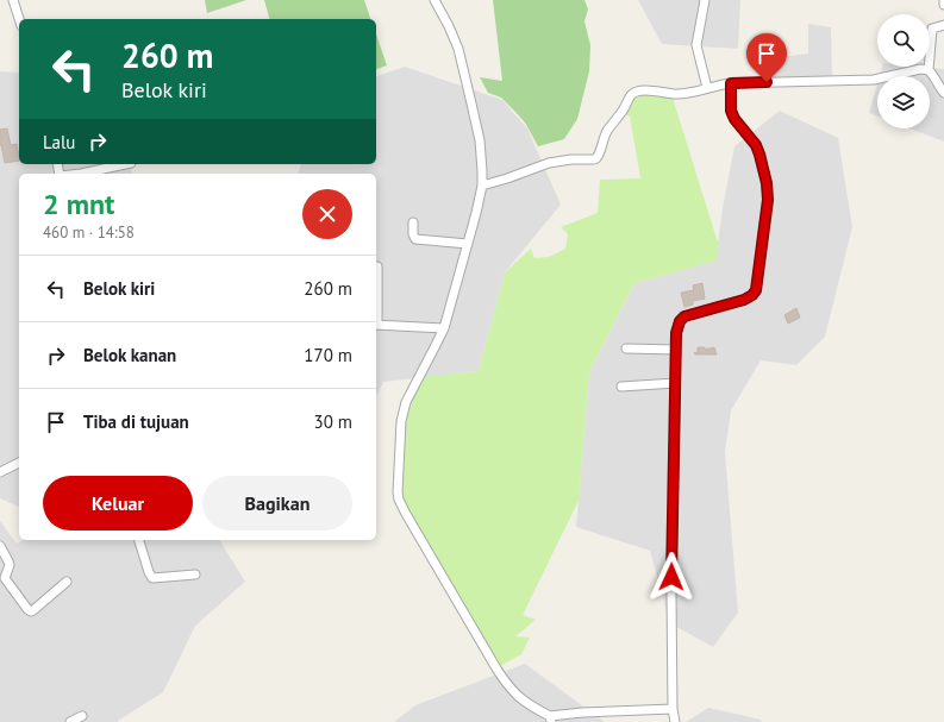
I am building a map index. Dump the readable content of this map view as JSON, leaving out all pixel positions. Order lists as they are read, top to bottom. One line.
{"page":{"turn":["260 m","Belok kiri"],"then":"Lalu","heading":["2 mnt","460 m · 14:58"],"list":[{"name":"Belok kiri","value":"260 m"},{"name":"Belok kanan","value":"170 m"},{"name":"Tiba di tujuan","value":"30 m"}],"buttons":["Keluar","Bagikan"]}}
